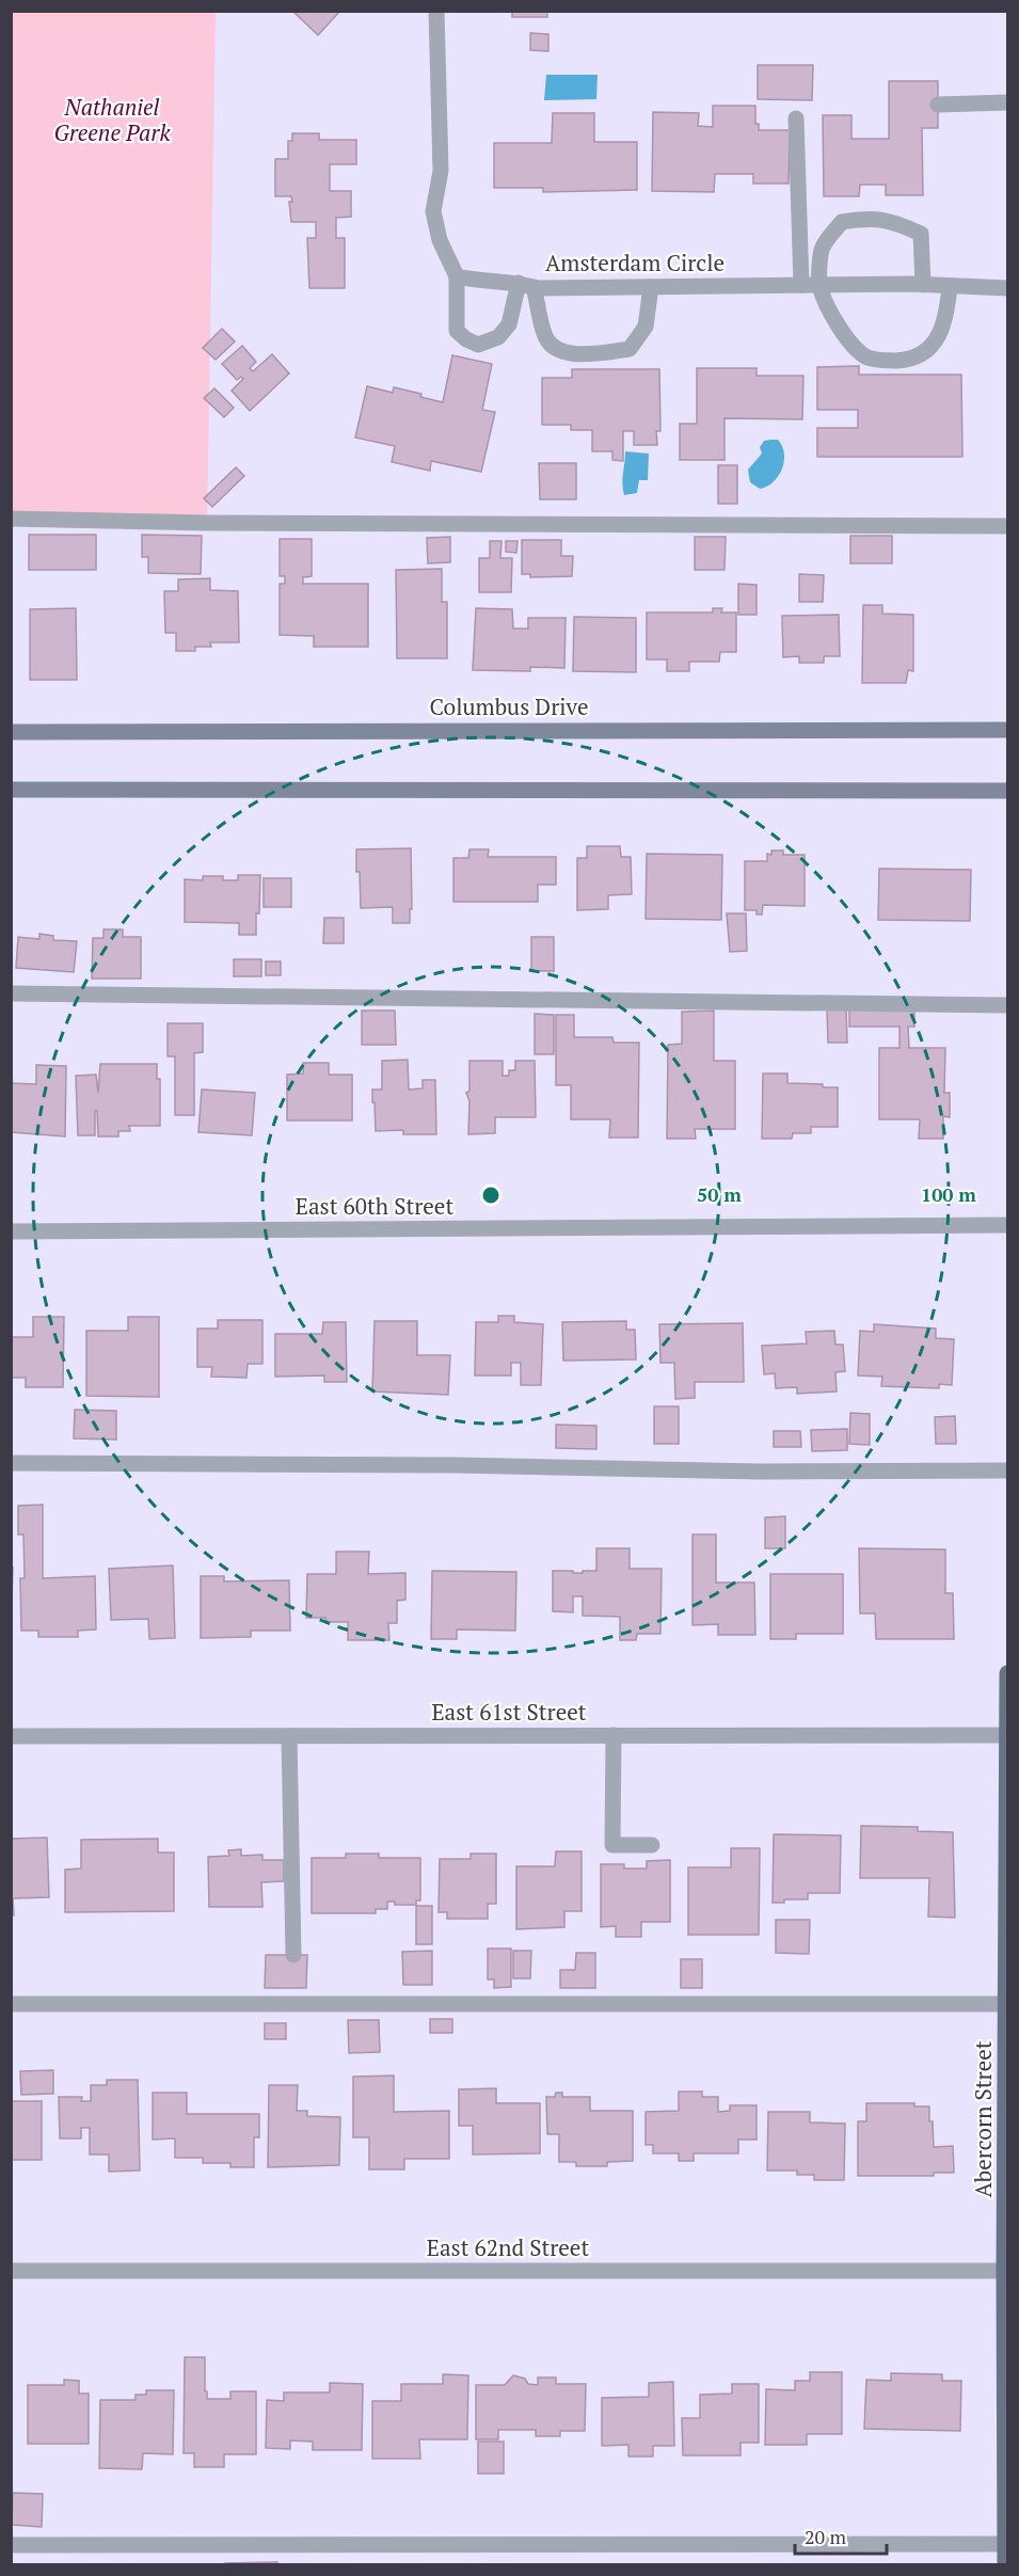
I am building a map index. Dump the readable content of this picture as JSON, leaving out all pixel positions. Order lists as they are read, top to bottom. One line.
{"streets":{"main road":["Abercorn Street"],"street":["Amsterdam Circle","Columbus Drive","East 60th Street","East 61st Street","East 62nd Street"]},"crossings":[["East 61st Street","Abercorn Street"],["Abercorn Street","East 62nd Street"]],"parks":["Nathaniel Greene Park"],"scale_bar":"20 m","rings":["50 m","100 m"]}
